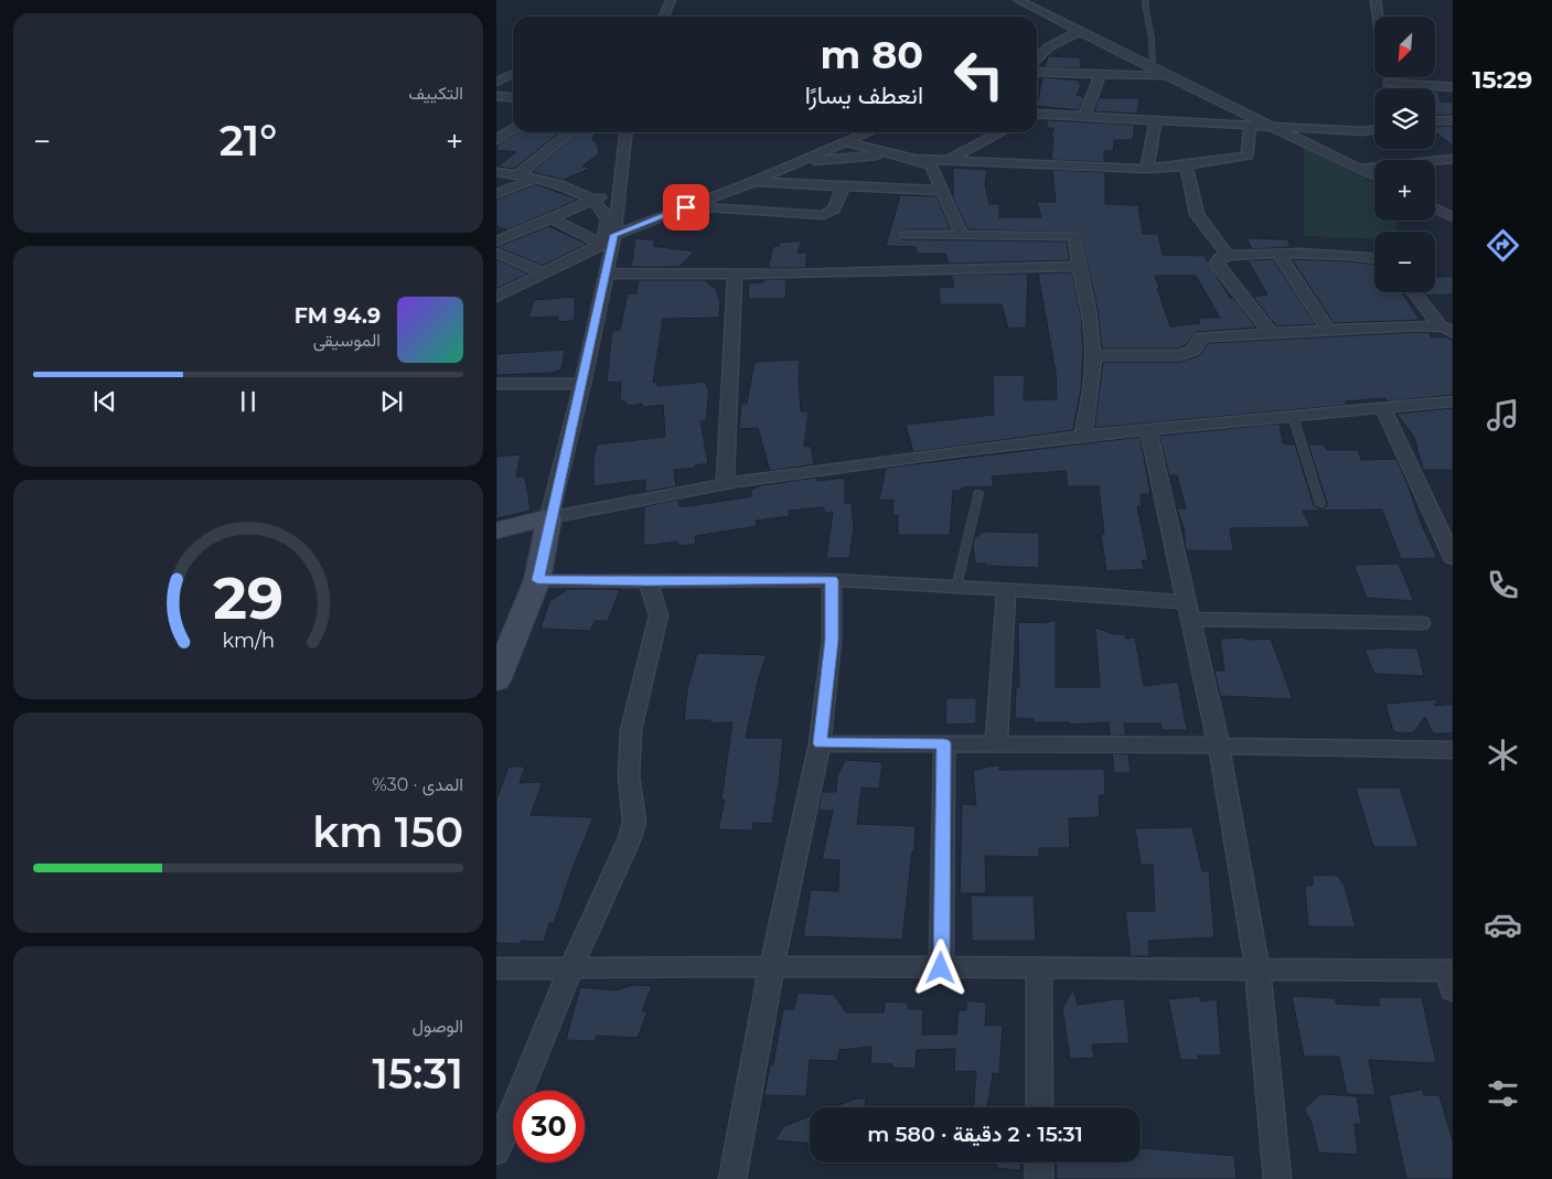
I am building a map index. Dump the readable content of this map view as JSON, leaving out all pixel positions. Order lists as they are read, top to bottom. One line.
{"north":"bottom left","page":{"tabs":"15:29","tile":["التكييف",["المدى · 30%","150 km"],["الوصول","15:31"]],"map_buttons":["+","−"],"turn":["80 m","انعطف يسارًا"],"heat":["−","21°","+"],"song":["94.9 FM","الموسيقى"],"limit":"30","trip":"15:31 · 2 دقيقة · 580 m","gauge":["29","km/h"]}}
